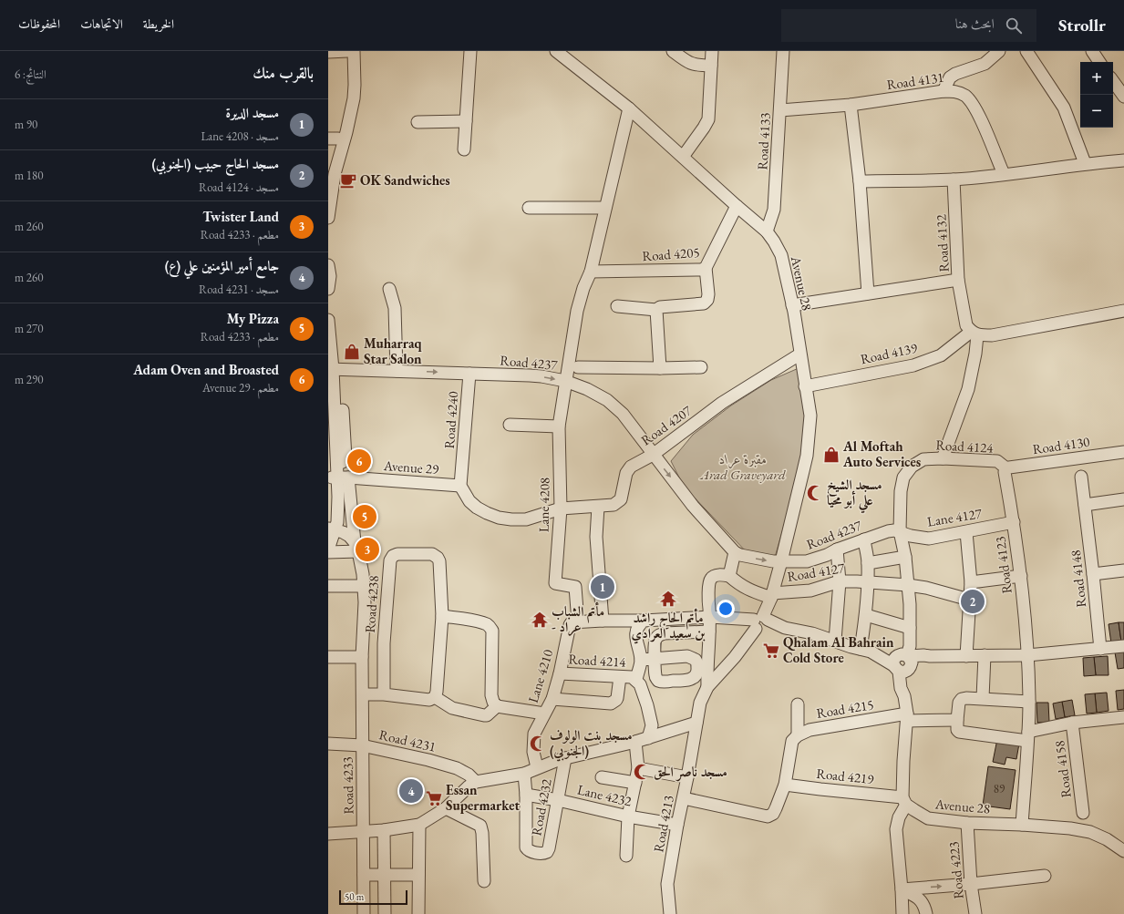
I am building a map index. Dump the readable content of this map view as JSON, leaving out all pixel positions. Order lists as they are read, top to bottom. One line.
{"streets":{"street":["Road 4131","Road 4133","Road 4132","Road 4205","Avenue 28","Road 4139","Road 4237","Road 4240","Road 4207","Road 4130","Road 4124","Avenue 29","Lane 4208","Lane 4127","Road 4123","Road 4127","Road 4148","Road 4238","Road 4214","Lane 4210","Road 4215","Road 4231","Road 4158","Road 4219","Road 4233","Lane 4232","Road 4232","Road 4213","Road 4223"]},"crossings":[["Road 4131","Road 4133"],["Road 4133","Avenue 28"],["Road 4132","Avenue 28"],["Road 4205","Avenue 28"],["Avenue 28","Road 4139"],["Avenue 28","Road 4237"],["Avenue 28","Road 4207"],["Avenue 28","Road 4123"],["Avenue 28","Road 4127"],["Avenue 28","Road 4219"],["Avenue 28","Road 4213"],["Avenue 28","Road 4223"],["Road 4237","Road 4240"],["Road 4237","Road 4207"],["Road 4237","Road 4124"],["Road 4237","Lane 4208"],["Road 4237","Lane 4127"],["Road 4240","Avenue 29"],["Road 4207","Lane 4208"],["Road 4130","Road 4124"],["Road 4130","Road 4123"],["Road 4124","Lane 4127"],["Road 4124","Road 4123"],["Avenue 29","Road 4233"],["Lane 4208","Lane 4210"],["Lane 4127","Road 4123"],["Road 4123","Road 4158"],["Road 4214","Lane 4210"],["Road 4215","Road 4158"],["Road 4231","Road 4233"],["Lane 4232","Road 4232"],["Lane 4232","Road 4213"]],"parks":["مقبرة عراد Arad Graveyard"],"places":{"cafe":["OK Sandwiches"],"shop":["Muharraq Star Salon","Al Moftah Auto Services"],"mosque":["مسجد الشيخ علي أبو محيا","مسجد بنت الولوف (الجنوبي)","مسجد ناصر الحق"],"temple":["مأتم الحاج راشد بن سعيد العرادي","مأتم الشباب - عراد"],"supermarket":["Qhalam Al Bahrain Cold Store","Essan Supermarket"]},"house_numbers":["89"],"scale_bar":"50 m","page":{"header":"Strollr","search":"ابحث هنا","nav":["الخريطة","الاتجاهات","المحفوظات"],"heading":["بالقرب منك","النتائج: 6"],"map_buttons":["+","−"],"list":[{"mark":"1","name":"مسجد الديرة","note":"مسجد · Lane 4208","value":"90 m"},{"mark":"2","name":"مسجد الحاج حبيب (الجنوبي)","note":"مسجد · Road 4124","value":"180 m"},{"mark":"3","name":"Twister Land","note":"مطعم · Road 4233","value":"260 m"},{"mark":"4","name":"جامع أمير المؤمنين علي (ع)","note":"مسجد · Road 4231","value":"260 m"},{"mark":"5","name":"My Pizza","note":"مطعم · Road 4233","value":"270 m"},{"mark":"6","name":"Adam Oven and Broasted","note":"مطعم · Avenue 29","value":"290 m"}],"pins":["6","5","3","1","2","4"],"scale":"50 m"}}
